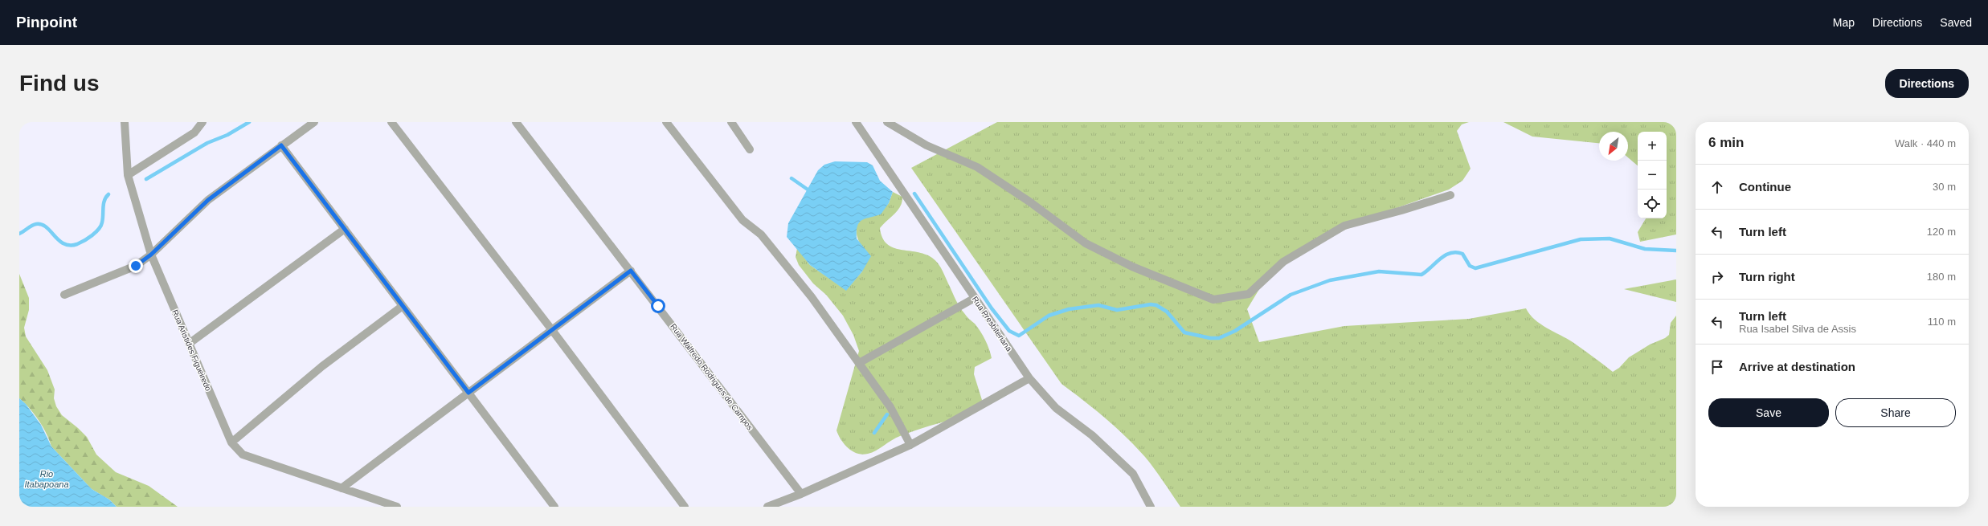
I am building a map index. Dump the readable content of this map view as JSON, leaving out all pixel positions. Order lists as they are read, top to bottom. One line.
{"streets":{"street":["Rua Presbiteriana","Rua Aristides Figueiredo","Rua Walfredo Rodrigues de Campos"]},"water":["Rio Itabapoana"],"north":"bottom left","page":{"header":"Pinpoint","nav":["Map","Directions","Saved"],"buttons":["Directions",["Save","Share"]],"title":"Find us","heading":["6 min","Walk · 440 m"],"map_buttons":["+","−"],"list":[["Continue","30 m"],["Turn left","120 m"],["Turn right","180 m"],["Turn left","Rua Isabel Silva de Assis","110 m"],"Arrive at destination"]}}
